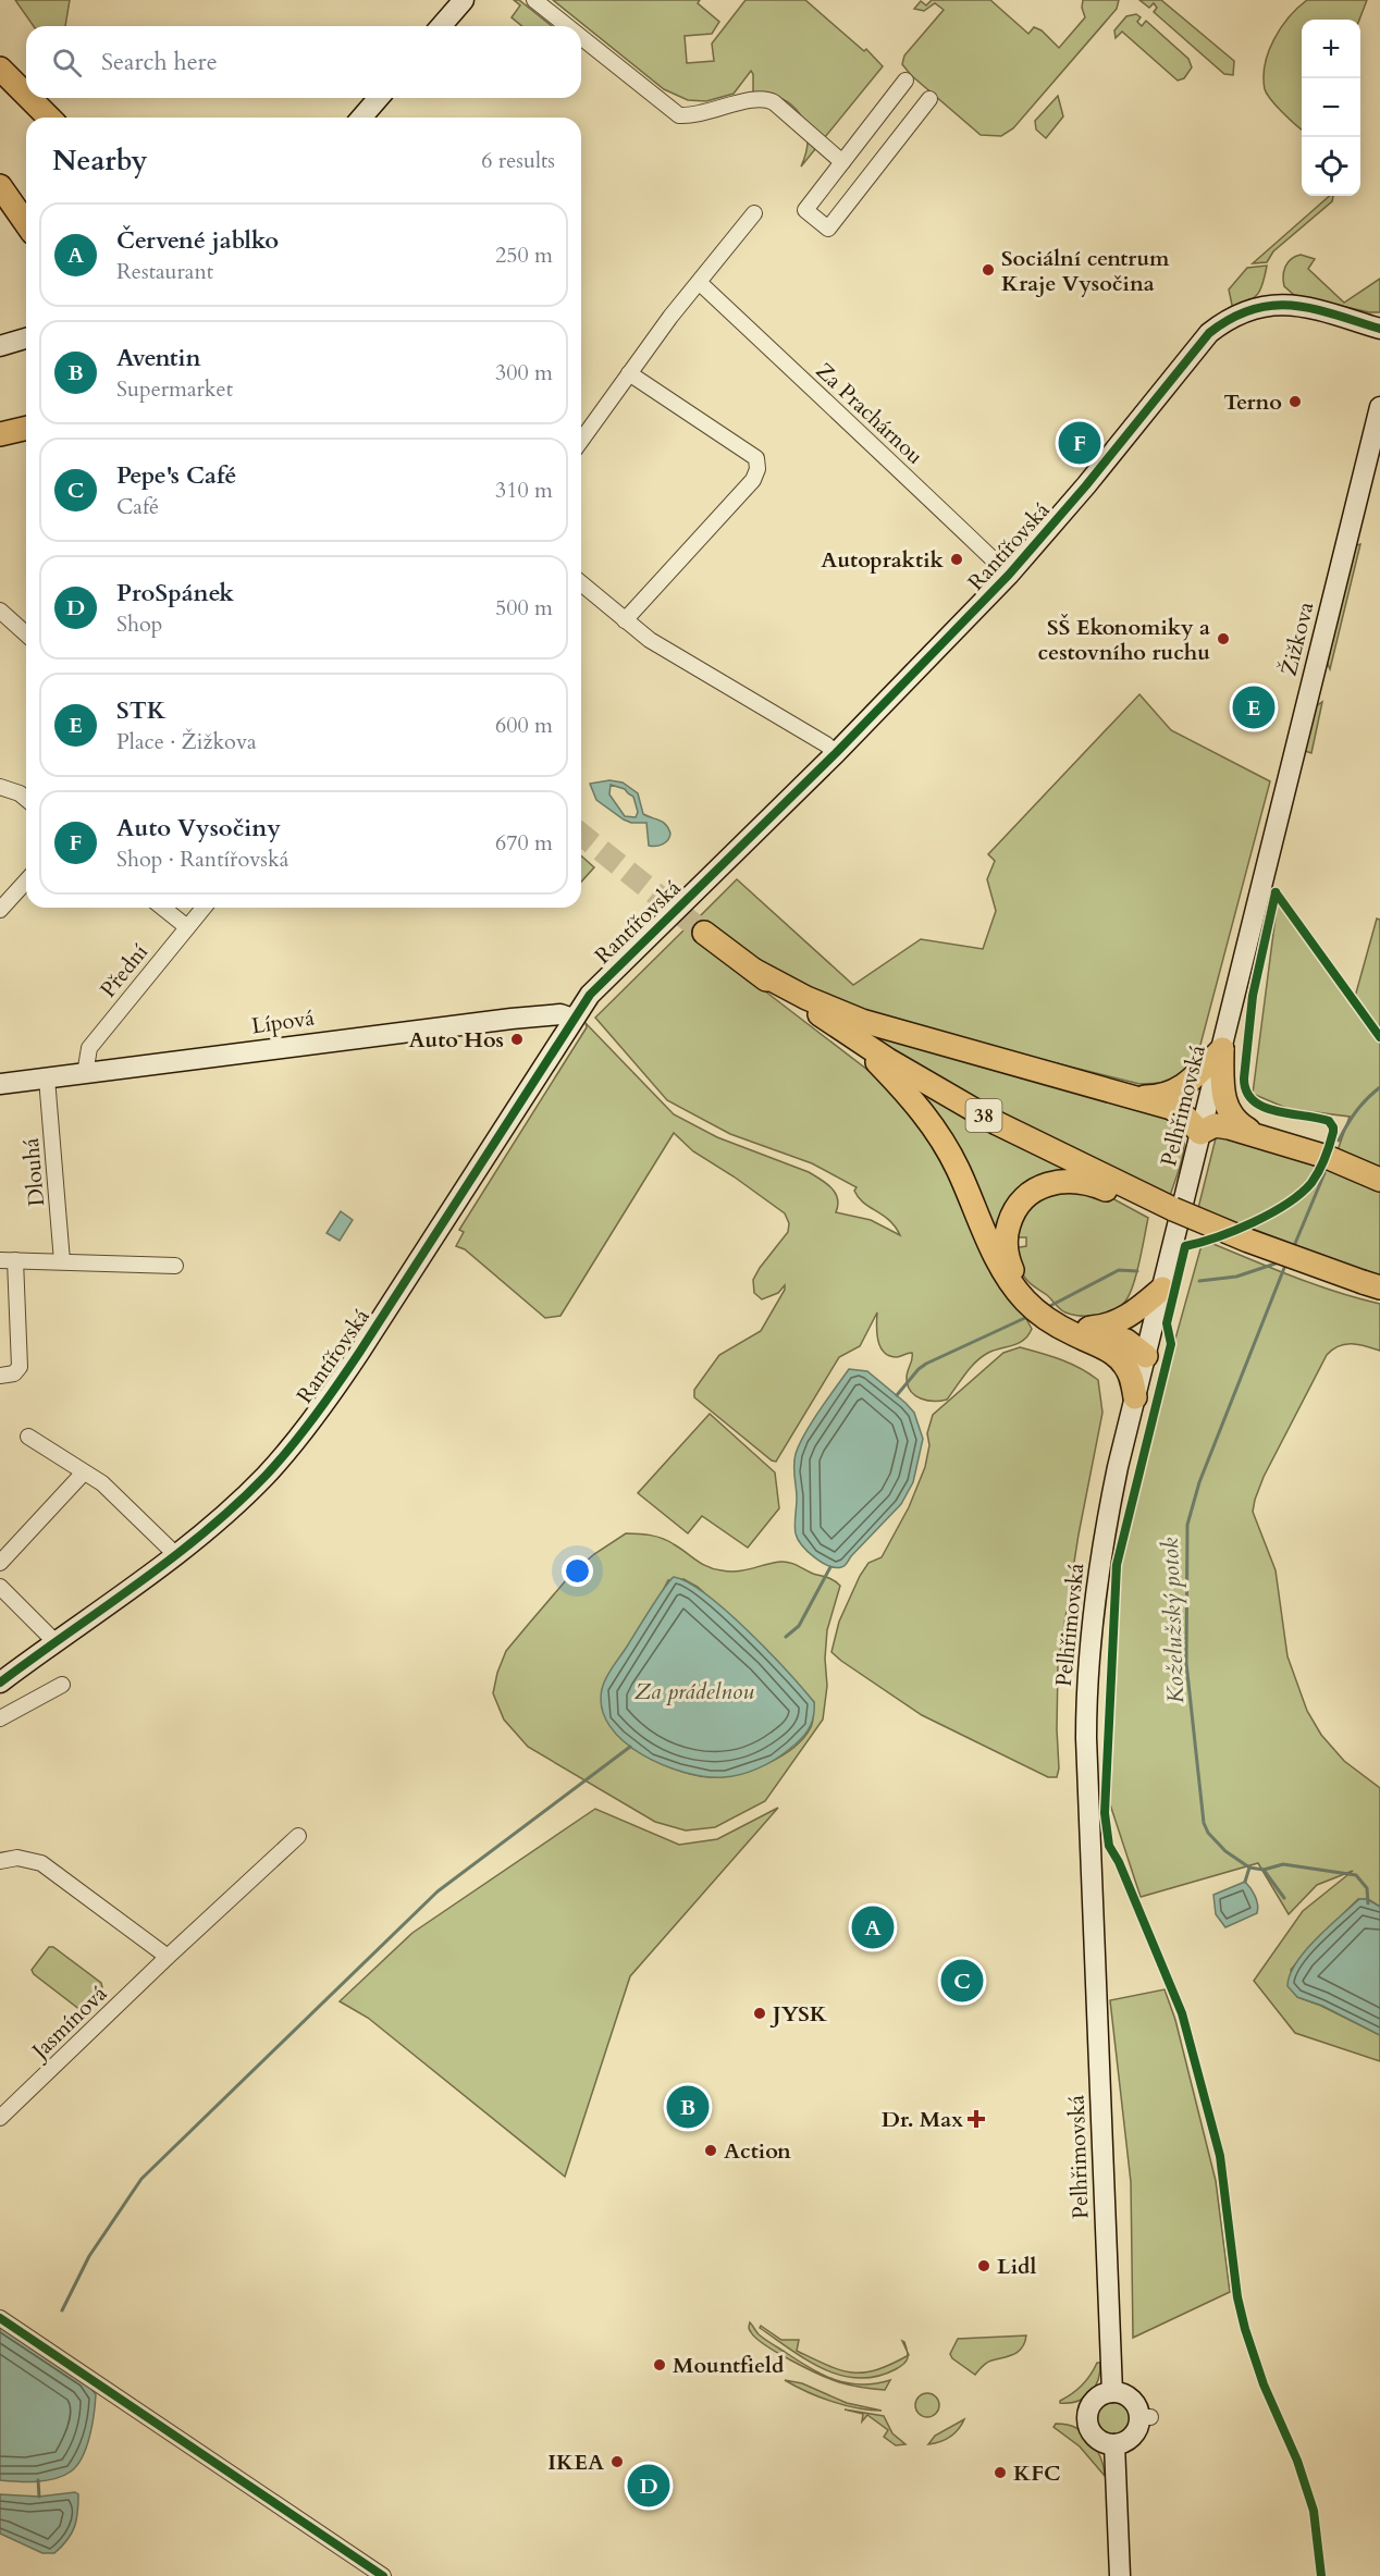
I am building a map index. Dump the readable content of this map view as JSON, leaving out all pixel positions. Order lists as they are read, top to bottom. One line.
{"streets":{"main road":["38"],"street":["Za Prachárnou","Rantířovská","Žižkova","Přední","Lípová","Pelhřimovská","Dlouhá","Jasmínová"]},"crossings":[["Za Prachárnou","Rantířovská"],["Rantířovská","Lípová"],["Žižkova","Pelhřimovská"],["Přední","Lípová"],["Lípová","Dlouhá"]],"water":["Koželužský potok","Za prádelnou"],"places":{"other":["Sociální centrum Kraje Vysočina","Terno","Autopraktik","SŠ Ekonomiky a cestovního ruchu","Auto Hos","JYSK","Action","Lidl","Mountfield","IKEA","KFC"],"health":["Dr. Max"]},"page":{"map_buttons":["+","−"],"search":"Search here","heading":["Nearby","6 results"],"list":[{"mark":"A","name":"Červené jablko","note":"Restaurant","value":"250 m"},{"mark":"B","name":"Aventin","note":"Supermarket","value":"300 m"},{"mark":"C","name":"Pepe's Café","note":"Café","value":"310 m"},{"mark":"D","name":"ProSpánek","note":"Shop","value":"500 m"},{"mark":"E","name":"STK","note":"Place · Žižkova","value":"600 m"},{"mark":"F","name":"Auto Vysočiny","note":"Shop · Rantířovská","value":"670 m"}],"pins":["F","E","A","C","B","D"]}}
